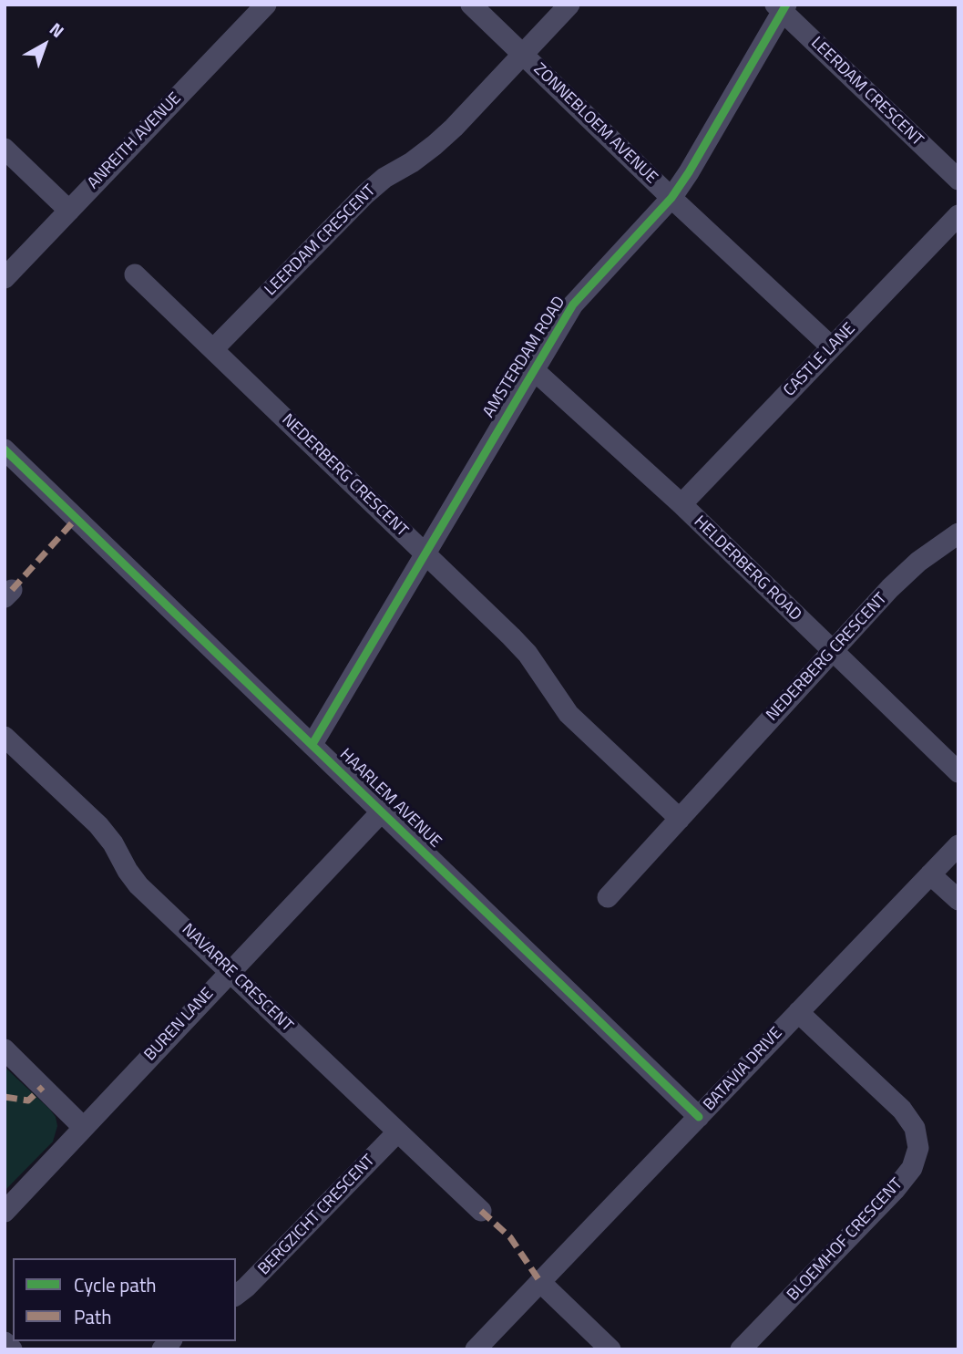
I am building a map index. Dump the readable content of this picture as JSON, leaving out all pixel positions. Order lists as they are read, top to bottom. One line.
{"streets":{"street":["LEERDAM CRESCENT","ZONNEBLOEM AVENUE","ANREITH AVENUE","AMSTERDAM ROAD","CASTLE LANE","NEDERBERG CRESCENT","HELDERBERG ROAD","HAARLEM AVENUE","NAVARRE CRESCENT","BUREN LANE","BATAVIA DRIVE","BERGZICHT CRESCENT","BLOEMHOF CRESCENT"]},"crossings":[["LEERDAM CRESCENT","ZONNEBLOEM AVENUE"],["LEERDAM CRESCENT","AMSTERDAM ROAD"],["LEERDAM CRESCENT","NEDERBERG CRESCENT"],["ZONNEBLOEM AVENUE","AMSTERDAM ROAD"],["ZONNEBLOEM AVENUE","CASTLE LANE"],["AMSTERDAM ROAD","NEDERBERG CRESCENT"],["AMSTERDAM ROAD","HELDERBERG ROAD"],["AMSTERDAM ROAD","HAARLEM AVENUE"],["CASTLE LANE","HELDERBERG ROAD"],["NEDERBERG CRESCENT","HELDERBERG ROAD"],["HAARLEM AVENUE","BUREN LANE"],["HAARLEM AVENUE","BATAVIA DRIVE"],["NAVARRE CRESCENT","BUREN LANE"],["NAVARRE CRESCENT","BERGZICHT CRESCENT"],["BATAVIA DRIVE","BLOEMHOF CRESCENT"]],"legend":["Cycle path","Path"],"north":"top right"}
